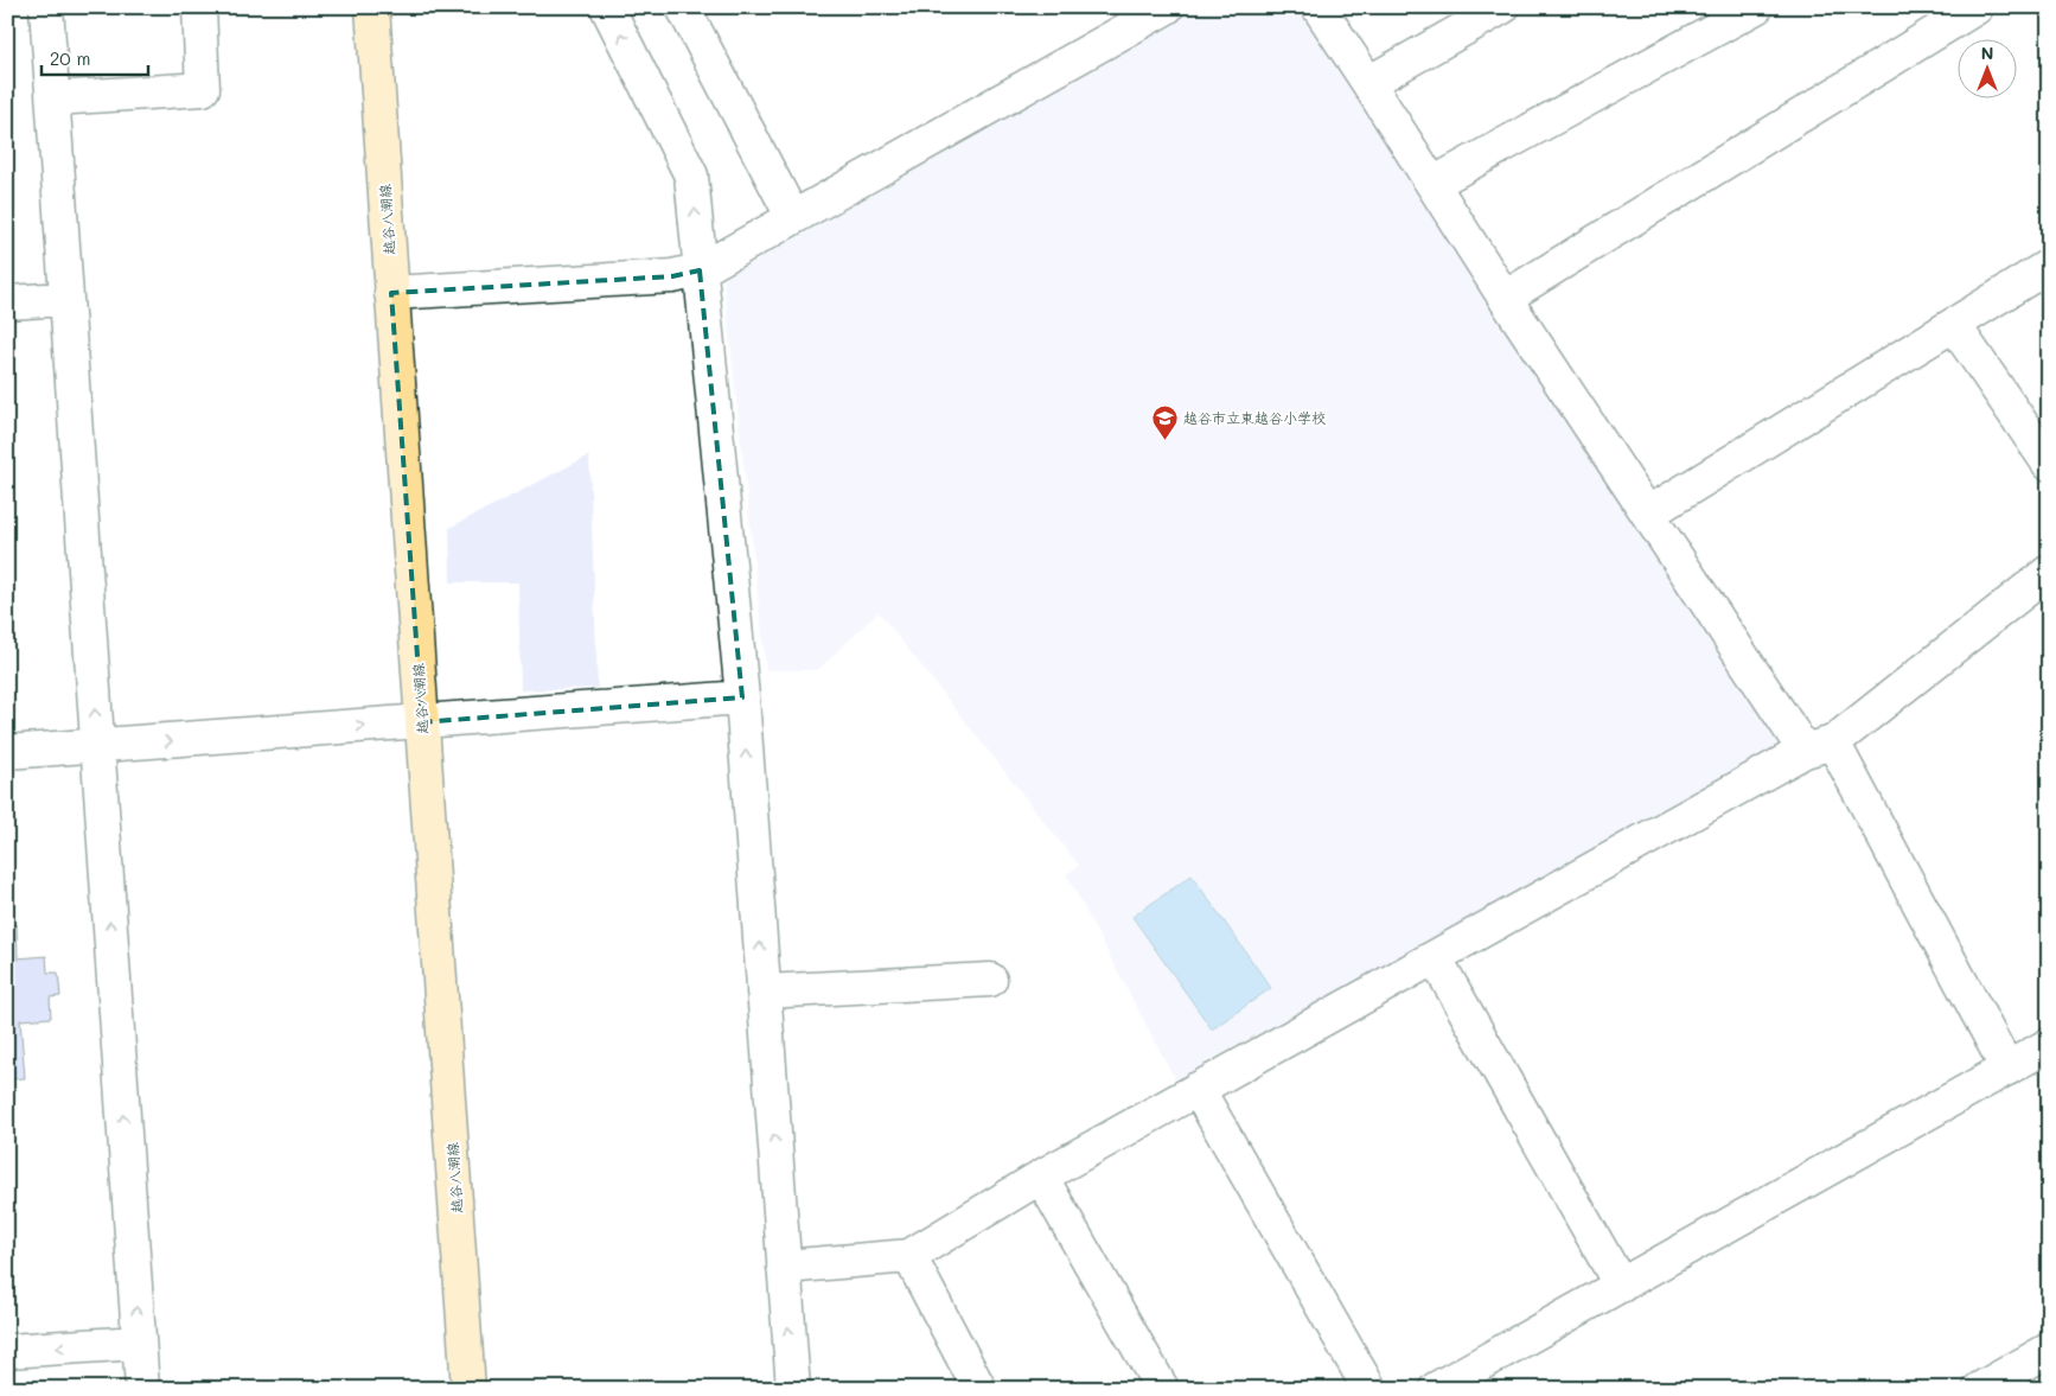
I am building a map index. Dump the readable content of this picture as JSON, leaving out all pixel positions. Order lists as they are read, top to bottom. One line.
{"streets":{"main road":["越谷八潮線"]},"places":{"school or university":["越谷市立東越谷小学校"]},"scale_bar":"20 m","north":"top"}
